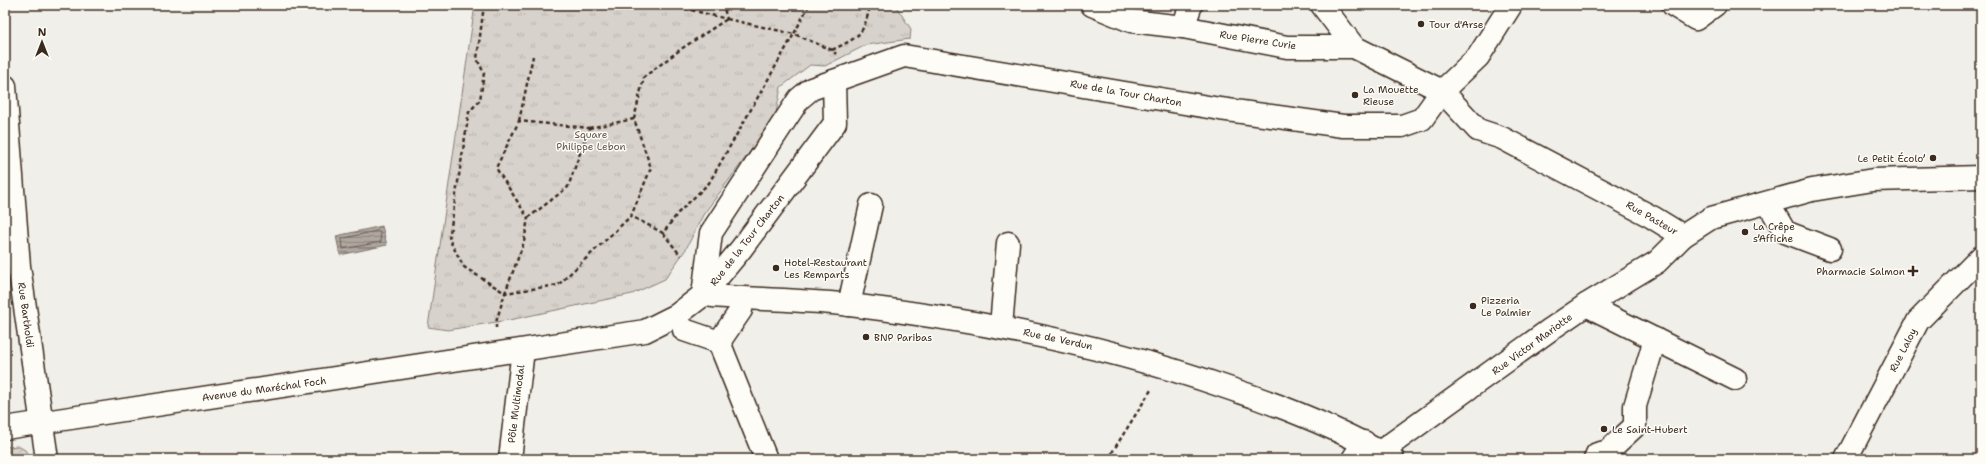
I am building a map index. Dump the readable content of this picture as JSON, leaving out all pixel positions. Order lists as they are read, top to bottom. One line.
{"streets":{"street":["Rue Pierre Curie","Rue de la Tour Charton","Rue Pasteur","Rue Bartholdi","Rue de Verdun","Rue Victor Mariotte","Rue Laloy","Avenue du Maréchal Foch","Pôle Multimodal"]},"crossings":[["Rue Pierre Curie","Rue de la Tour Charton"],["Rue Pierre Curie","Rue Pasteur"],["Rue de la Tour Charton","Rue Pasteur"],["Rue de la Tour Charton","Rue de Verdun"],["Rue de la Tour Charton","Avenue du Maréchal Foch"],["Rue Pasteur","Rue Victor Mariotte"],["Rue Bartholdi","Avenue du Maréchal Foch"],["Rue de Verdun","Rue Victor Mariotte"],["Rue de Verdun","Avenue du Maréchal Foch"],["Avenue du Maréchal Foch","Pôle Multimodal"]],"parks":["Square Philippe Lebon"],"places":{"other":["Tour d'Arse","La Mouette Rieuse","Le Petit Écolo’","La Crêpe s’Affiche","Hotel-Restaurant Les Remparts","Pizzeria Le Palmier","BNP Paribas","Le Saint-Hubert"],"health":["Pharmacie Salmon"]},"north":"top"}
